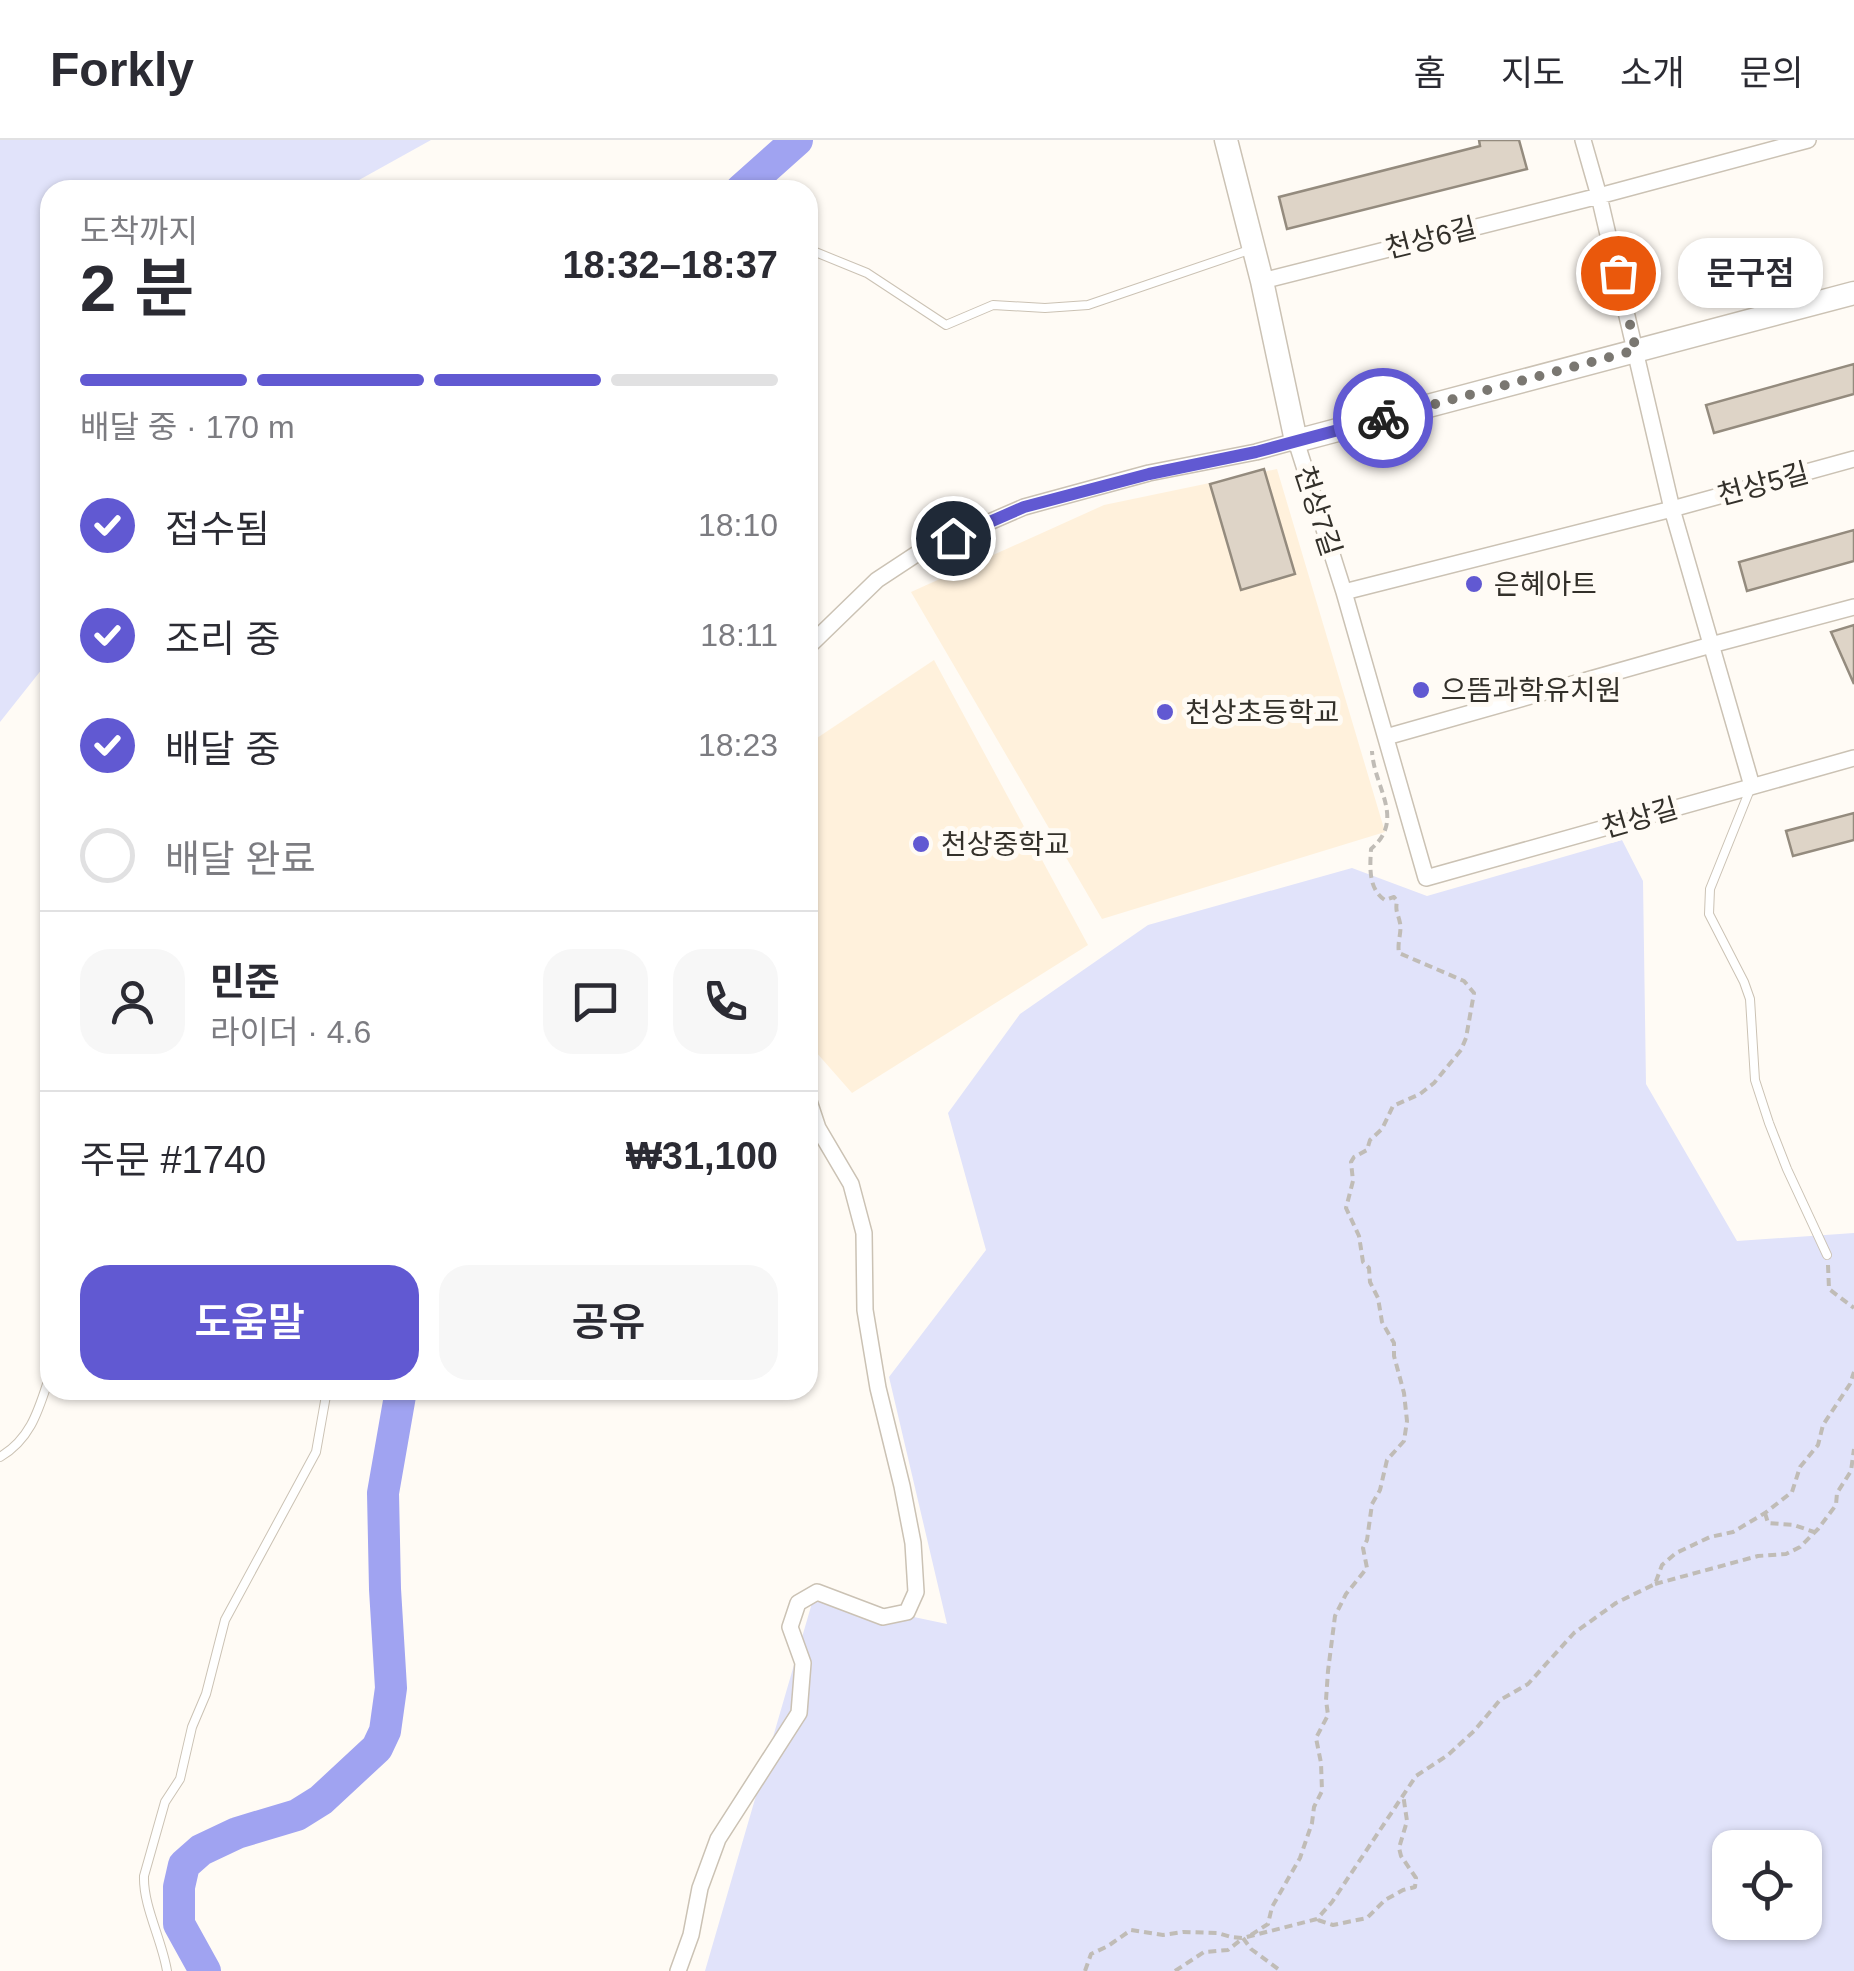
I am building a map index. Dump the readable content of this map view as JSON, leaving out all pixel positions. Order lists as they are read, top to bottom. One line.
{"streets":{"street":["천상6길","천상5길","천상7길","천상길"]},"crossings":[["천상6길","천상7길"],["천상7길","천상길"]],"places":["문구점","은혜아트","으뜸과학유치원","천상초등학교","천상중학교"],"page":{"header":"Forkly","nav":["홈","지도","소개","문의"],"heading":["2 분","도착까지","18:32–18:37"],"panel":["민준","라이더 · 4.6","주문 #1740","₩31,100"],"bubble":"문구점","bar":"배달 중 · 170 m","list":[["접수됨","18:10"],["조리 중","18:11"],["배달 중","18:23"],"배달 완료"],"buttons":["도움말","공유"]}}
